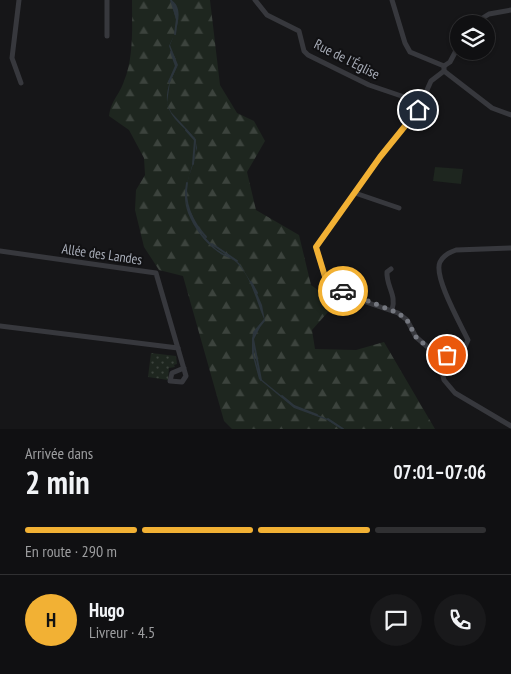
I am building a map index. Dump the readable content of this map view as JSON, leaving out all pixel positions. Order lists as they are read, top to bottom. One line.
{"streets":{"street":["Rue de l'Église","Allée des Landes"]},"page":{"heading":["2 min","Arrivée dans","07:01–07:06"],"panel":["Hugo","Livreur · 4.5"],"bar":"En route · 290 m","round":"H"}}
